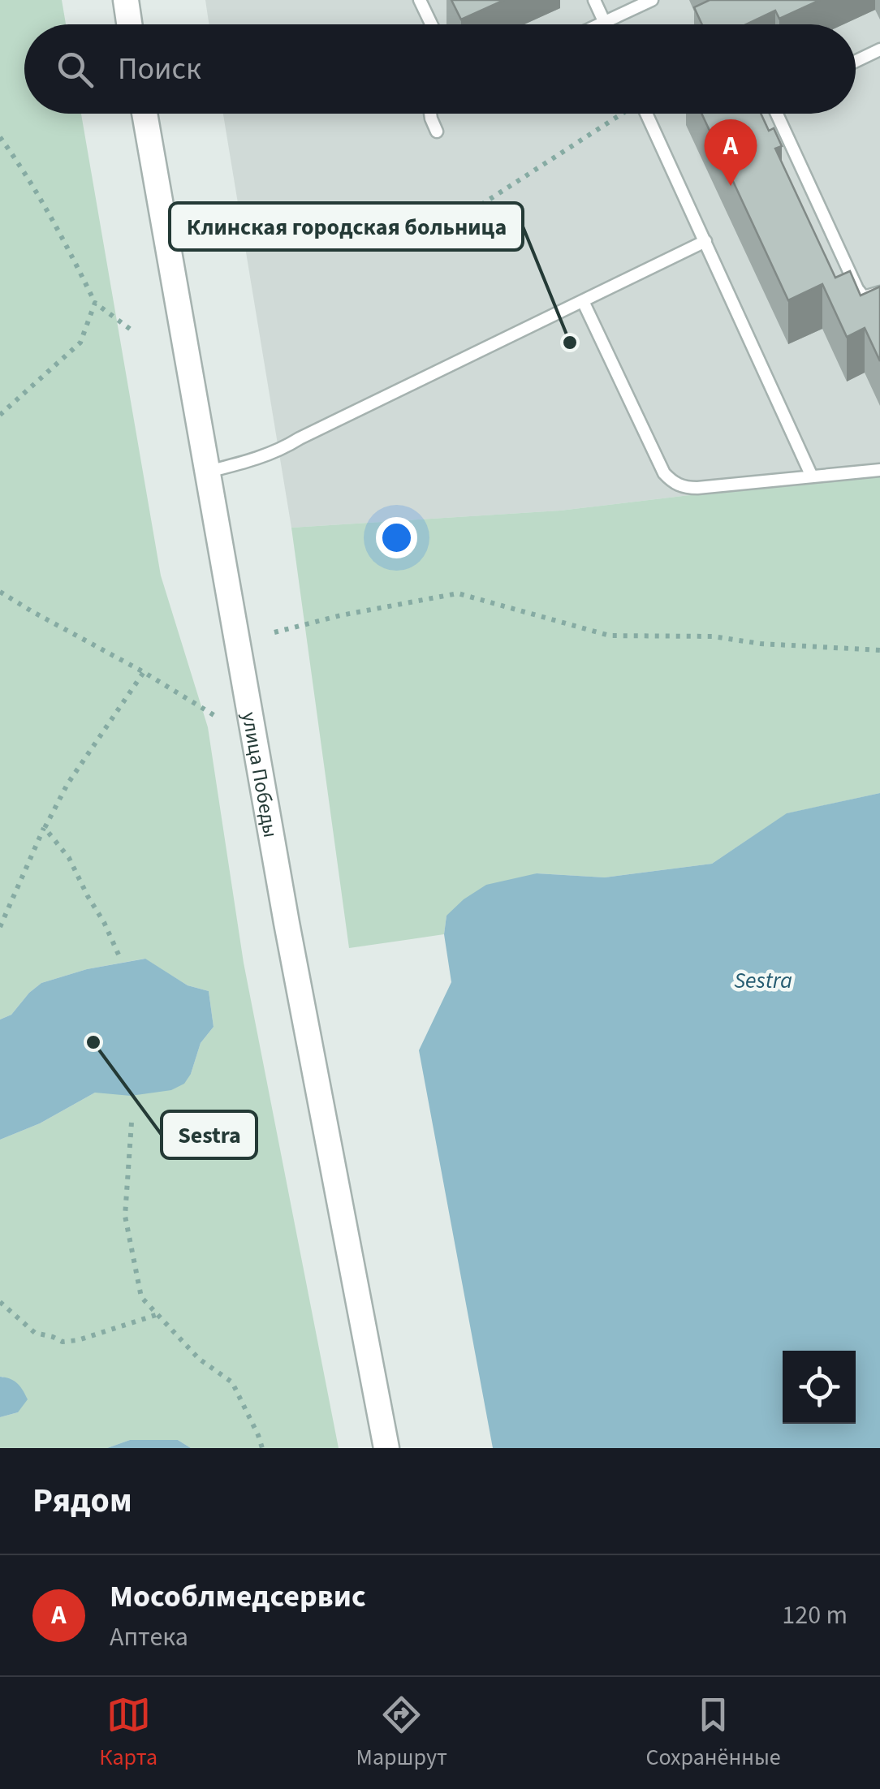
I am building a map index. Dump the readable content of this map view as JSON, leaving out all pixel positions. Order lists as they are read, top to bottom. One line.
{"streets":{"street":["улица Победы"]},"water":["Sestra"],"places":["Клинская городская больница","Sestra"],"page":{"search":"Поиск","pins":"A","heading":"Рядом","list":[{"mark":"A","name":"Мособлмедсервис","note":"Аптека","value":"120 m"}],"nav":["Карта","Маршрут","Сохранённые"]}}
